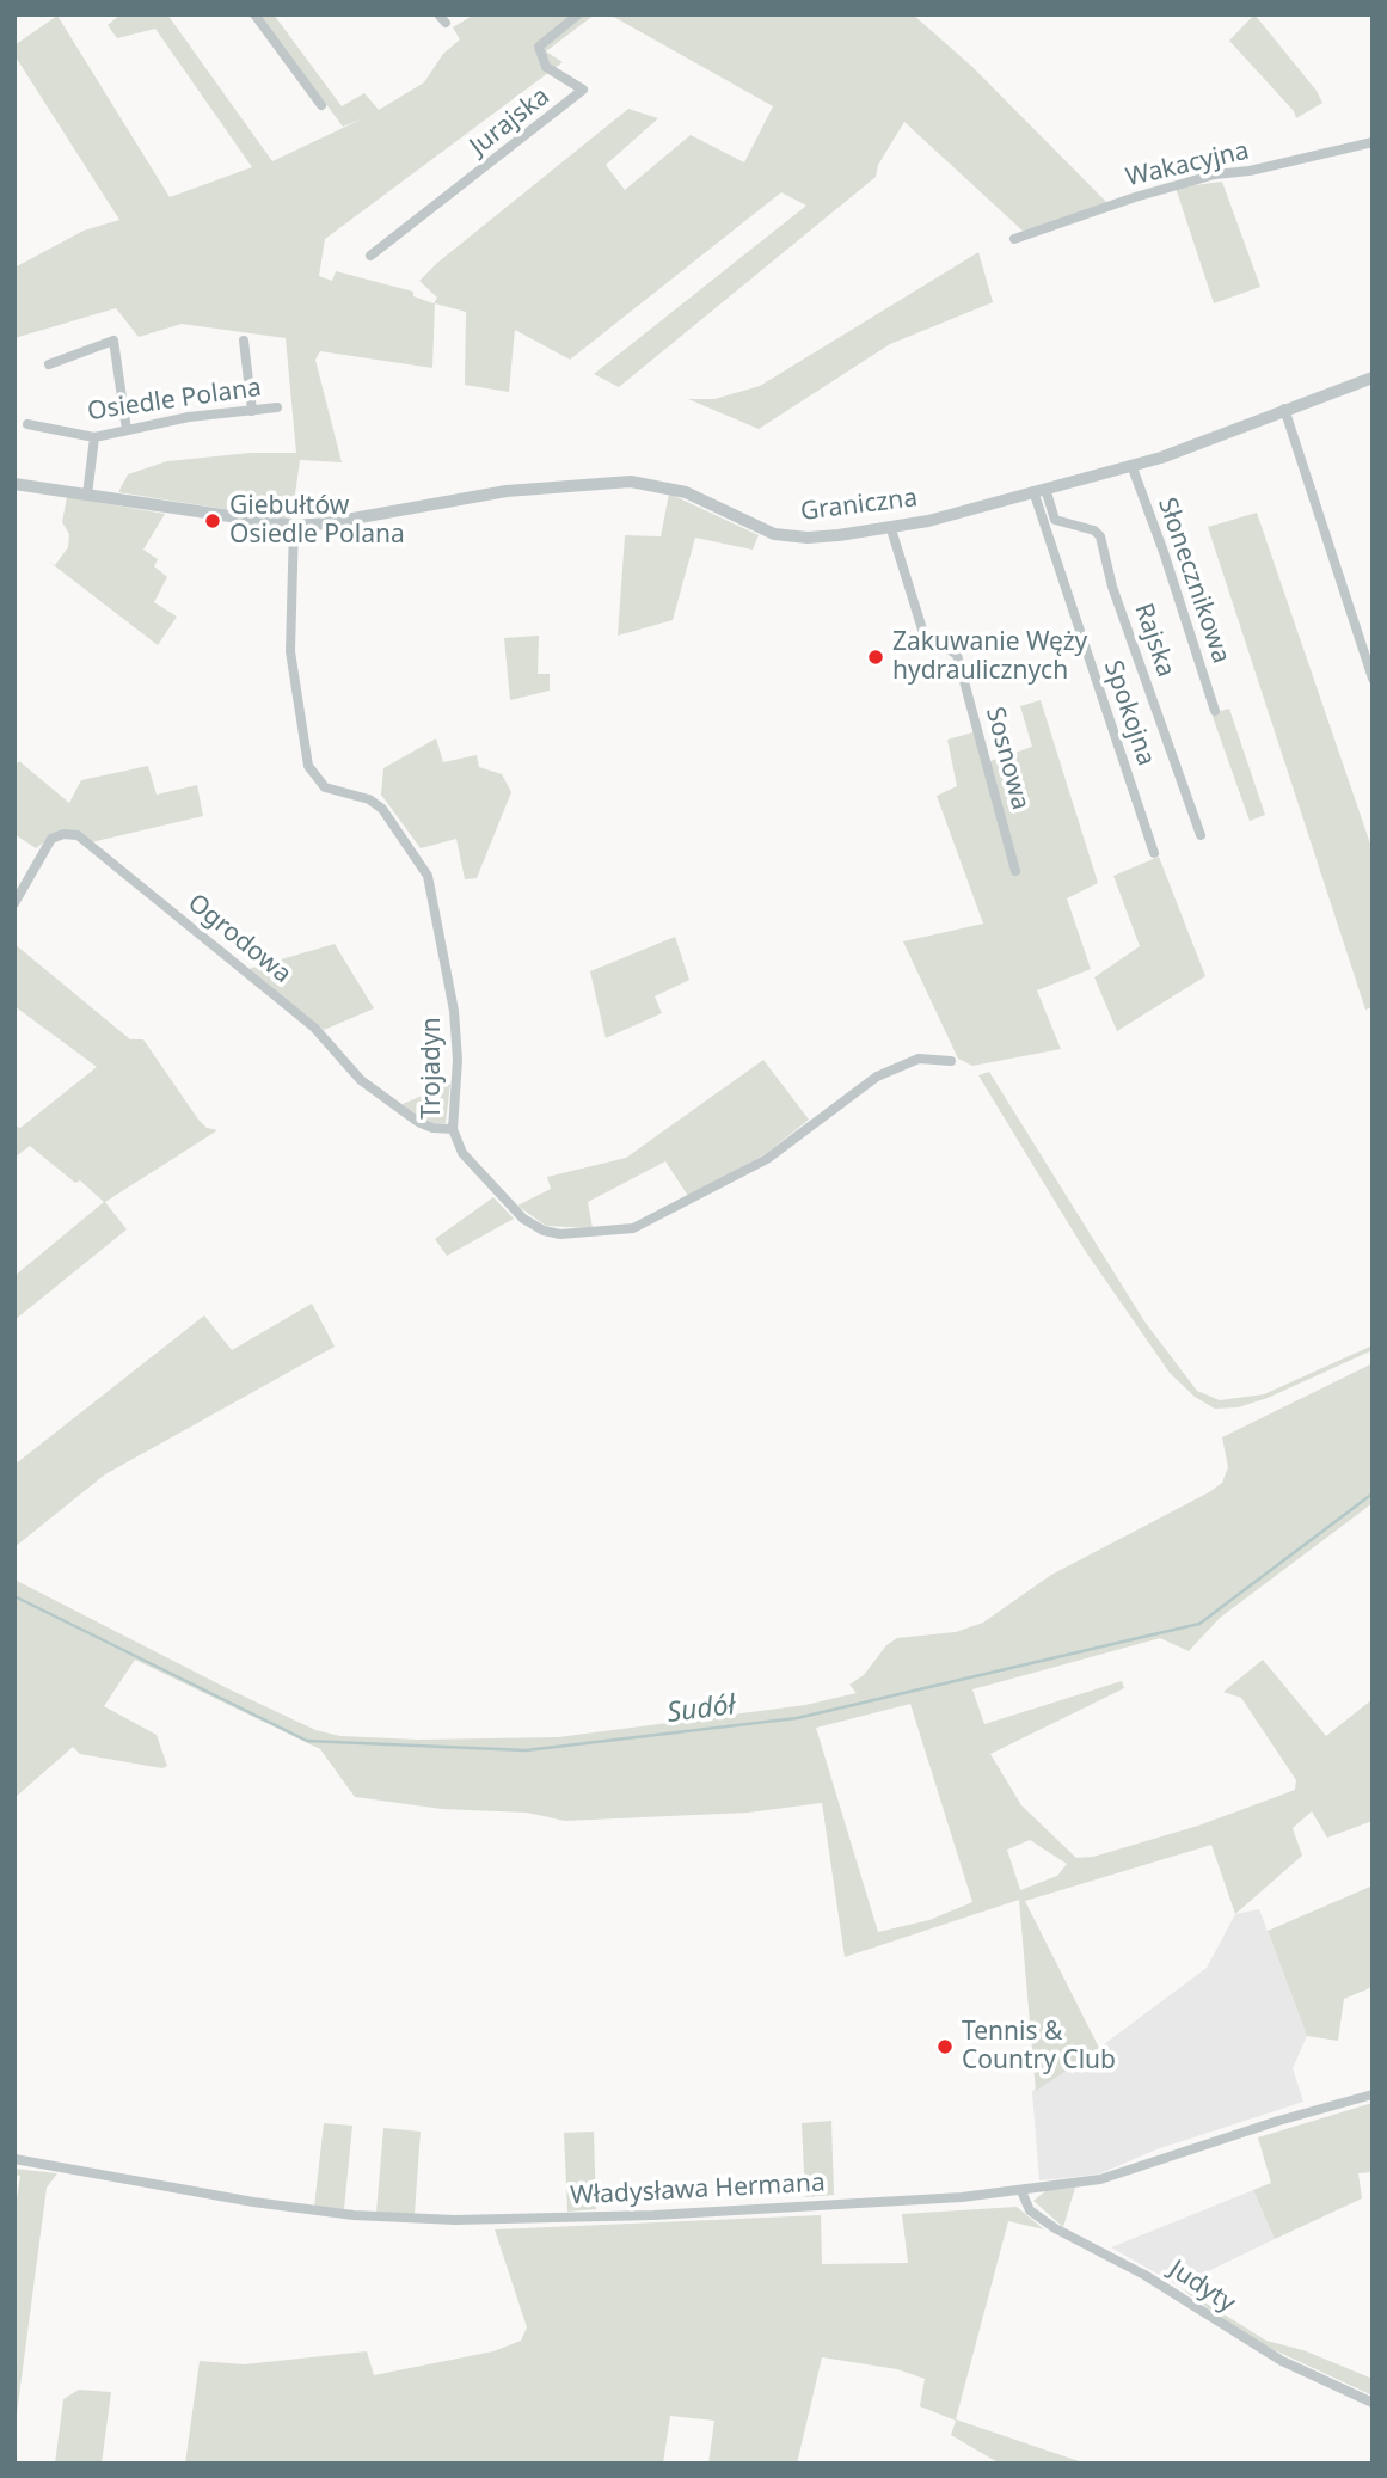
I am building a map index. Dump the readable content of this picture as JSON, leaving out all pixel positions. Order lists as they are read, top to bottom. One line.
{"streets":{"street":["Jurajska","Wakacyjna","Osiedle Polana","Graniczna","Słonecznikowa","Rajska","Spokojna","Sosnowa","Ogrodowa","Trojadyn","Władysława Hermana","Judyty"]},"crossings":[["Graniczna","Słonecznikowa"],["Graniczna","Rajska"],["Graniczna","Spokojna"],["Graniczna","Sosnowa"],["Graniczna","Trojadyn"],["Rajska","Spokojna"],["Ogrodowa","Trojadyn"],["Władysława Hermana","Judyty"]],"water":["Sudół"],"places":["Giebułtów Osiedle Polana","Zakuwanie Węży hydraulicznych","Tennis & Country Club"]}
